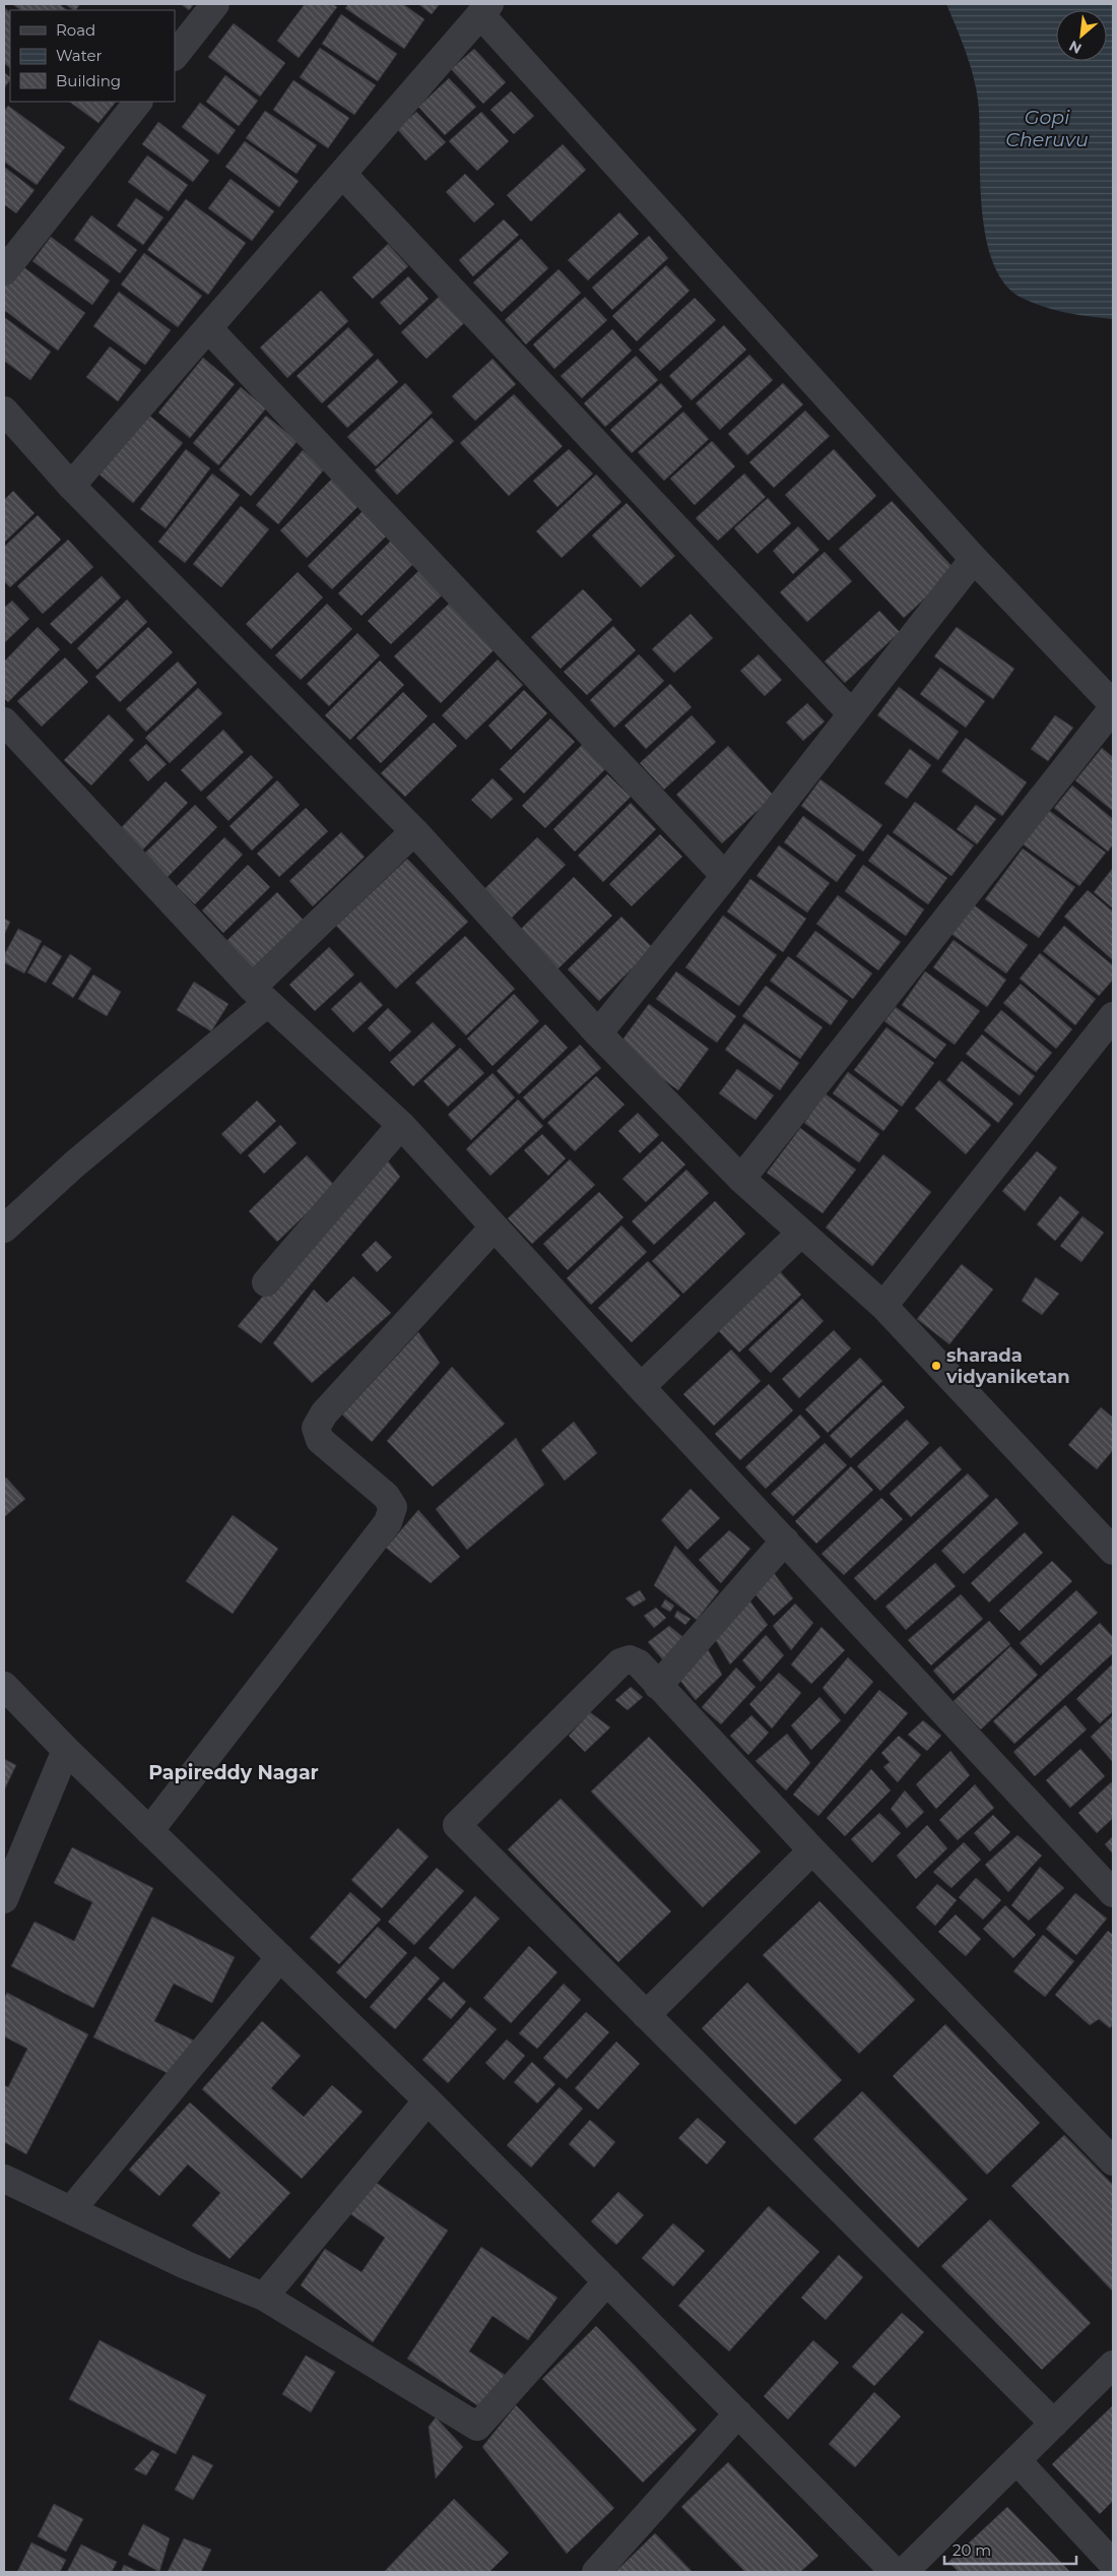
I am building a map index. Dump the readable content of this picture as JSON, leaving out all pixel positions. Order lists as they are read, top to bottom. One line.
{"districts":["Papireddy Nagar"],"water":["Gopi Cheruvu"],"places":["sharada vidyaniketan"],"legend":["Road","Water","Building"],"scale_bar":"20 m","north":"bottom left"}
